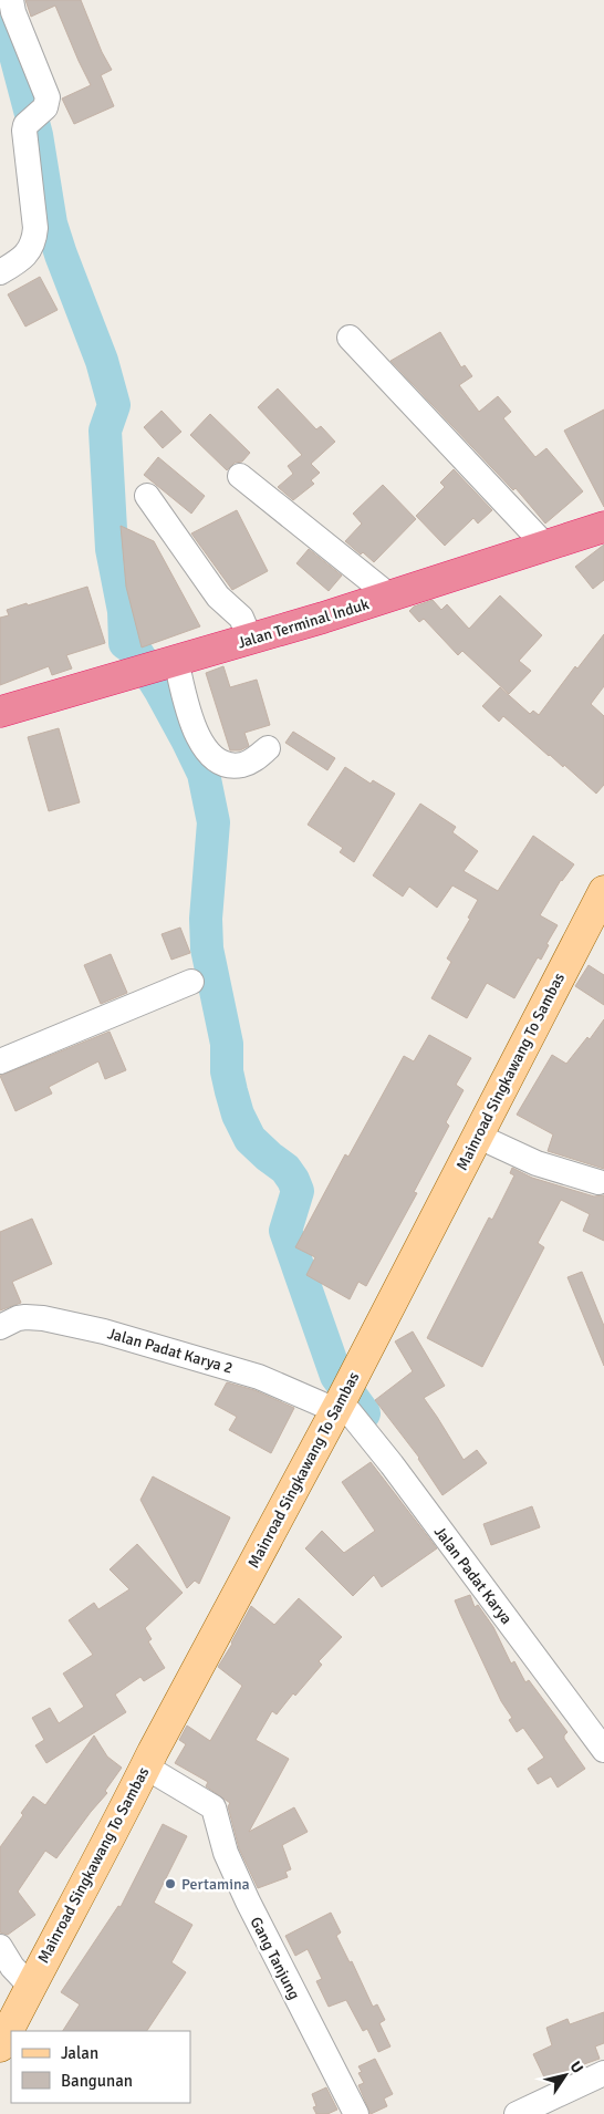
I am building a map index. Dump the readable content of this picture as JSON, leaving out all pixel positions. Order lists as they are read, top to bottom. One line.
{"streets":{"highway":["Jalan Terminal Induk"],"main road":["Mainroad Singkawang To Sambas"],"street":["Jalan Padat Karya 2","Jalan Padat Karya","Gang Tanjung"]},"crossings":[["Mainroad Singkawang To Sambas","Jalan Padat Karya 2"],["Mainroad Singkawang To Sambas","Jalan Padat Karya"],["Mainroad Singkawang To Sambas","Gang Tanjung"],["Jalan Padat Karya 2","Jalan Padat Karya"]],"places":["Pertamina"],"legend":["Jalan","Bangunan"],"north":"top right"}
